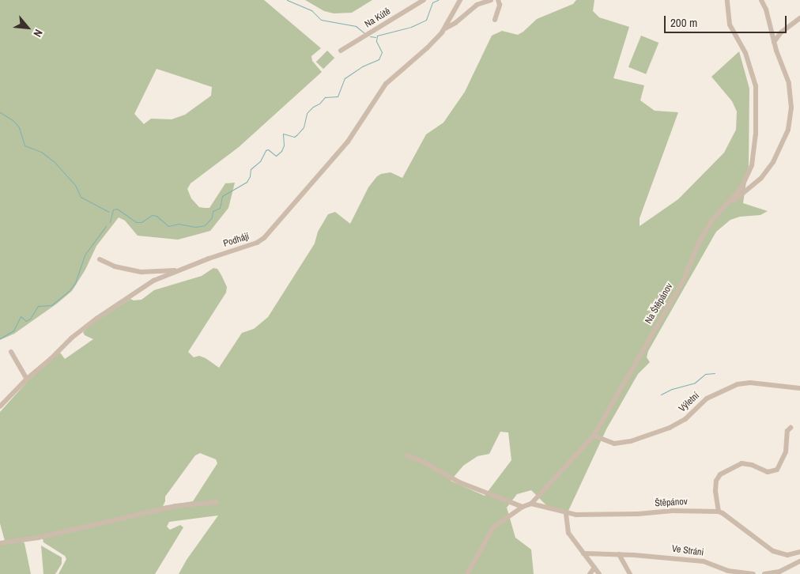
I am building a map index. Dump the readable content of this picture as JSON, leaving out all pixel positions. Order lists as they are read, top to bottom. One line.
{"streets":{"street":["Na Kútě","Podhájí","Na Štěpánov","Výletní","Štěpánov","Ve Stráni"]},"crossings":[["Na Štěpánov","Výletní"],["Na Štěpánov","Štěpánov"]],"scale_bar":"200 m","north":"bottom right"}
